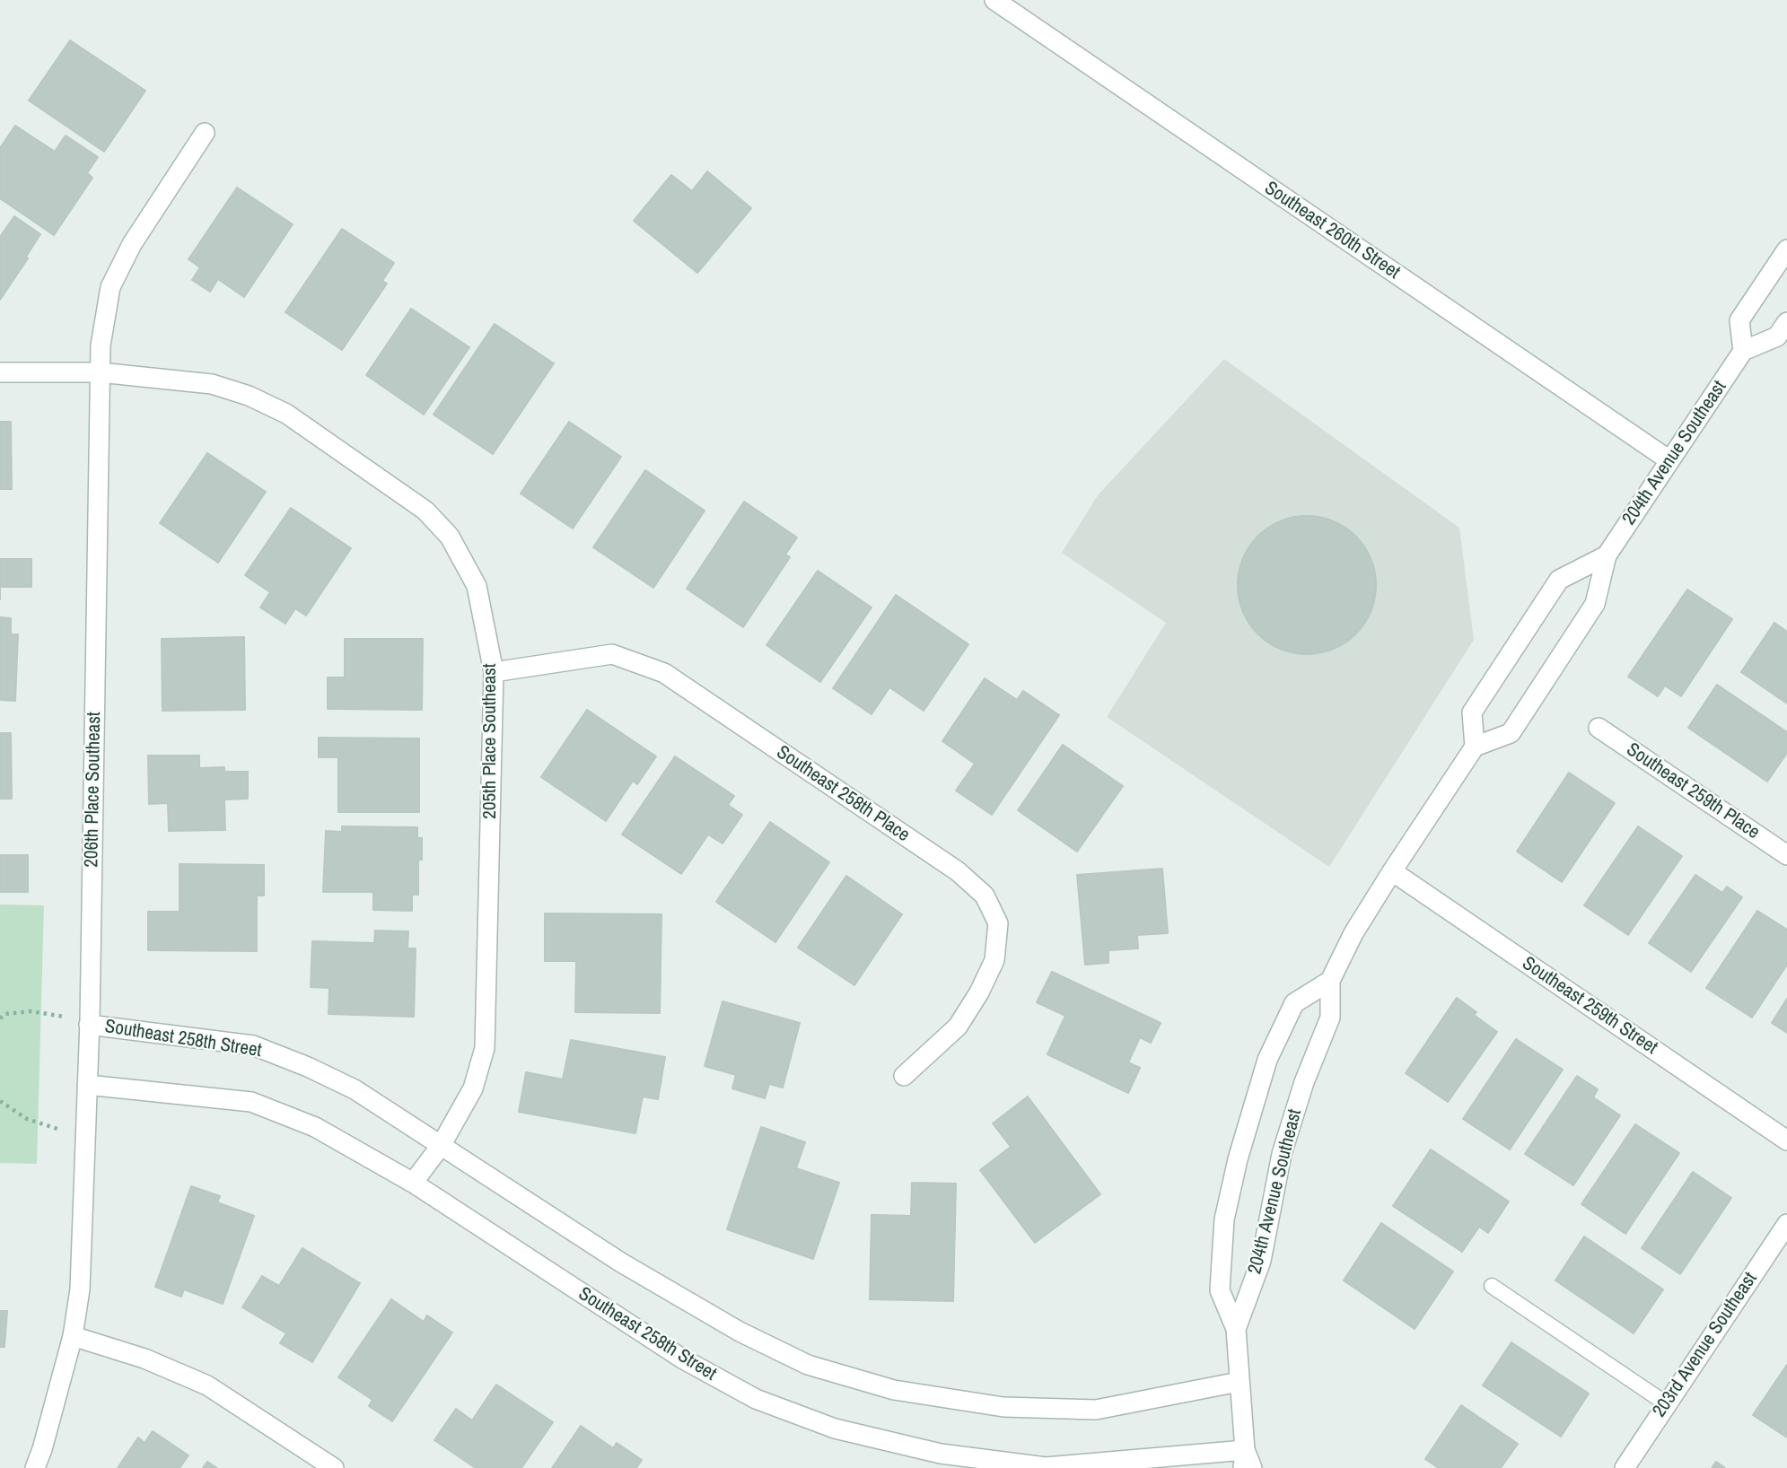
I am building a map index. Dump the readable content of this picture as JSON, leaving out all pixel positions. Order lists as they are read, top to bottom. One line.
{"streets":{"street":["Southeast 260th Street","204th Avenue Southeast","205th Place Southeast","206th Place Southeast","Southeast 259th Place","Southeast 258th Place","Southeast 259th Street","Southeast 258th Street","203rd Avenue Southeast"]},"crossings":[["Southeast 260th Street","204th Avenue Southeast"],["204th Avenue Southeast","Southeast 259th Street"],["204th Avenue Southeast","Southeast 258th Street"],["205th Place Southeast","206th Place Southeast"],["205th Place Southeast","Southeast 258th Place"],["205th Place Southeast","Southeast 258th Street"],["206th Place Southeast","Southeast 258th Street"]]}
